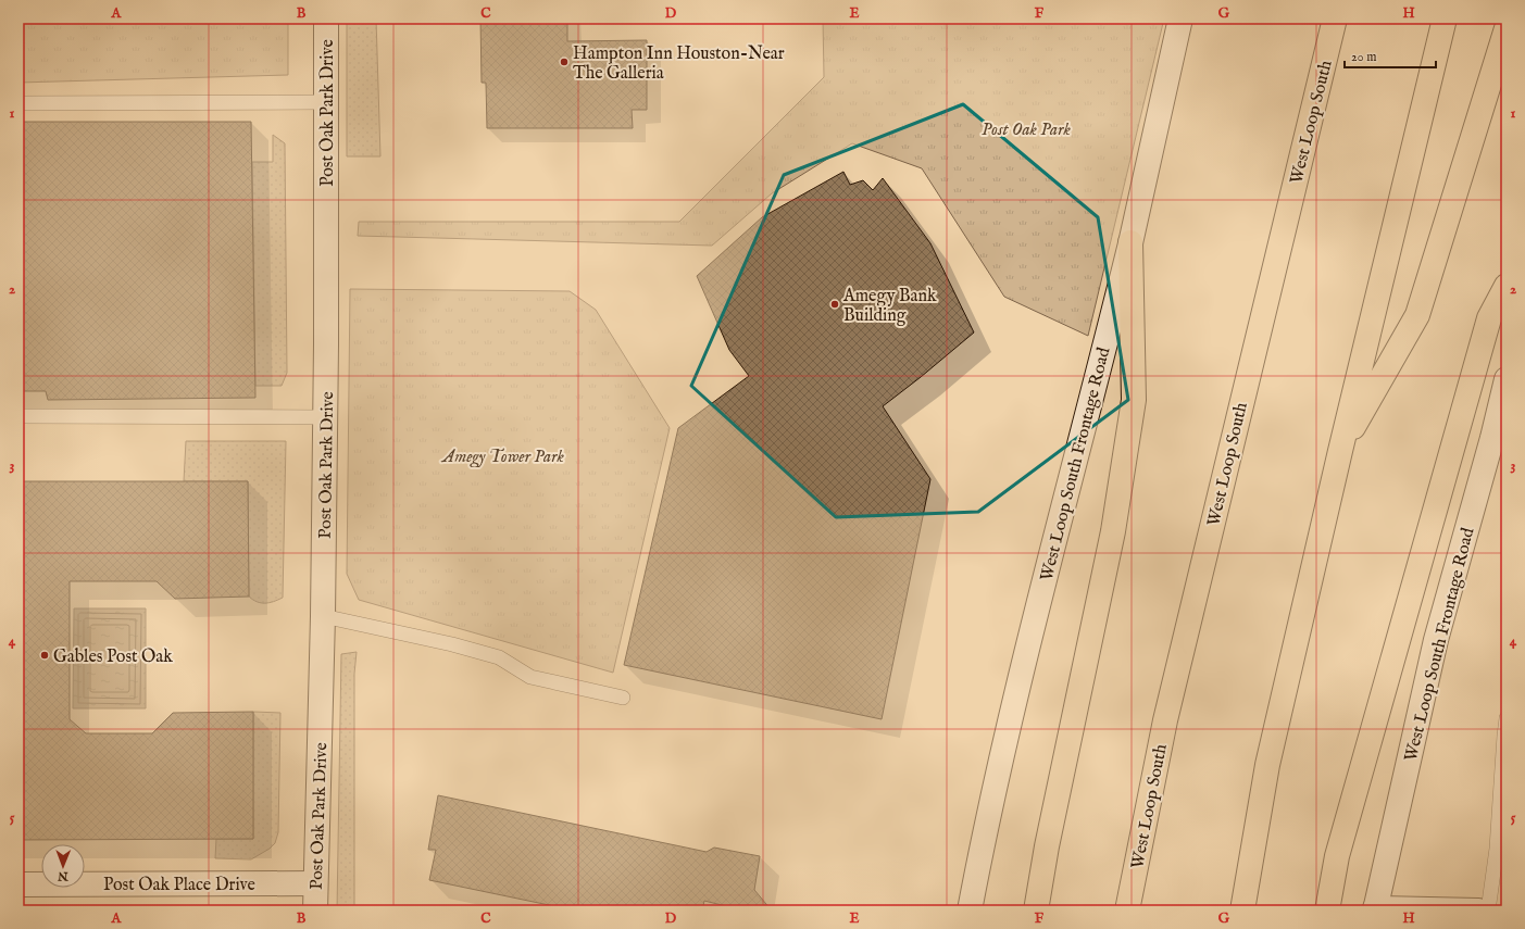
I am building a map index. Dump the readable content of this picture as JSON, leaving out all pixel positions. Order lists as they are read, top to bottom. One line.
{"streets":{"highway":["West Loop South"],"main road":["Post Oak Park Drive","West Loop South Frontage Road","Post Oak Place Drive"]},"crossings":[["Post Oak Park Drive","Post Oak Place Drive"]],"parks":["Post Oak Park","Amegy Tower Park"],"places":["Hampton Inn Houston-Near The Galleria","Amegy Bank Building","Gables Post Oak"],"scale_bar":"20 m","north":"bottom","grid":{"columns":["A","B","C","D","E","F","G","H"],"rows":["1","2","3","4","5"]}}
